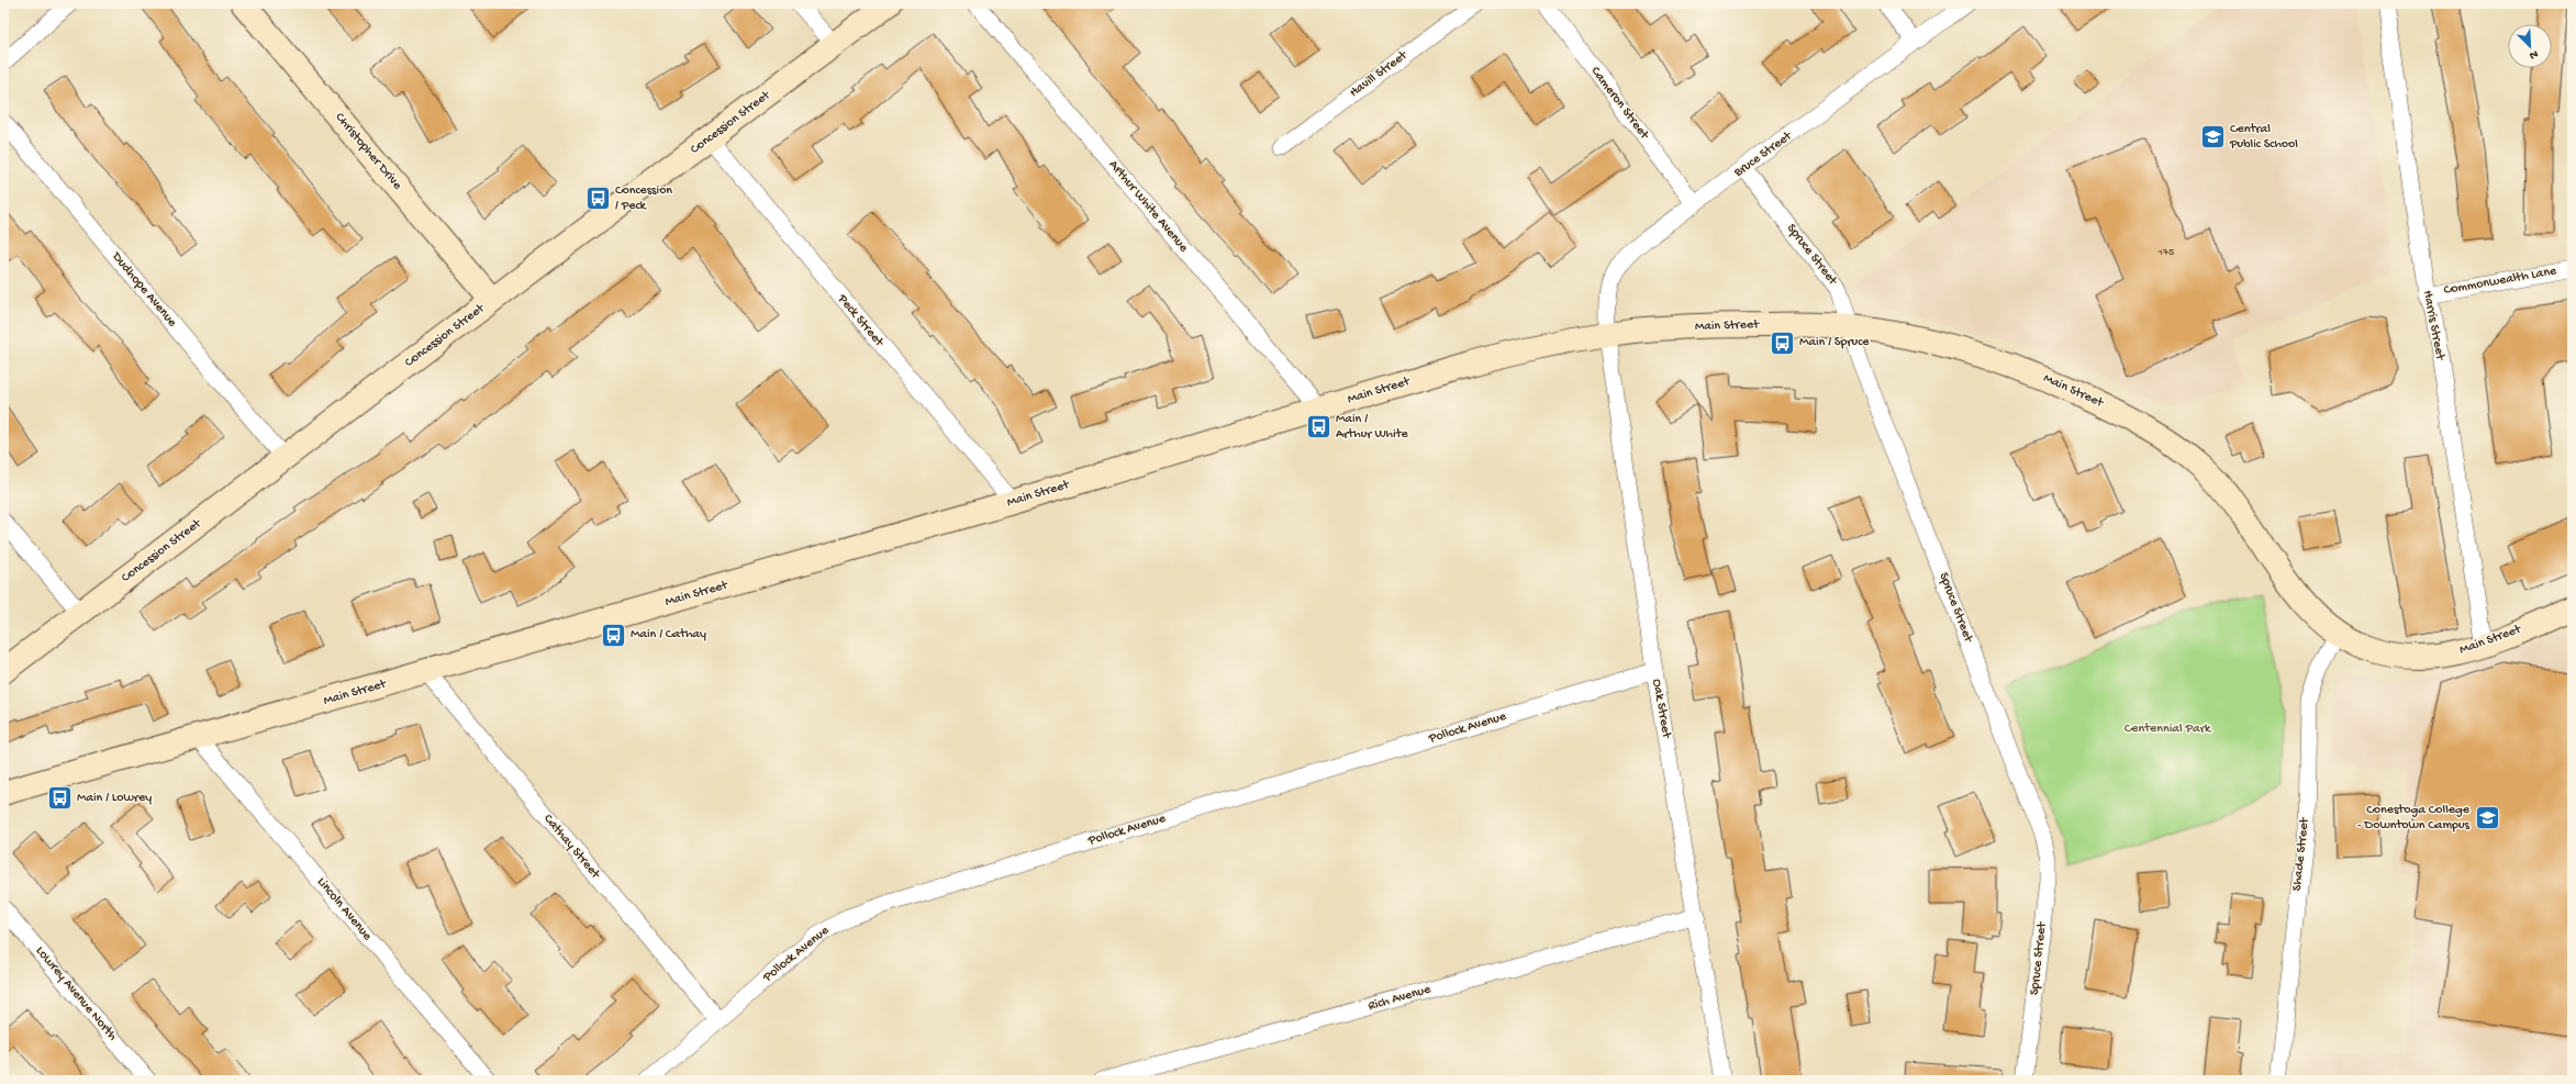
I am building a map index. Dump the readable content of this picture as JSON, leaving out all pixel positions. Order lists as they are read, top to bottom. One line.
{"streets":{"main road":["Concession Street","Christopher Drive","Main Street"],"street":["Havill Street","Cameron Street","Bruce Street","Arthur White Avenue","Spruce Street","Commonwealth Lane","Dudhope Avenue","Peck Street","Harris Street","Oak Street","Pollock Avenue","Cathay Street","Shade Street","Lincoln Avenue","Lowrey Avenue North","Rich Avenue"]},"crossings":[["Cameron Street","Bruce Street"],["Concession Street","Christopher Drive"],["Concession Street","Dudhope Avenue"],["Concession Street","Peck Street"],["Bruce Street","Spruce Street"],["Bruce Street","Main Street"],["Bruce Street","Oak Street"],["Arthur White Avenue","Main Street"],["Spruce Street","Main Street"],["Commonwealth Lane","Harris Street"],["Peck Street","Main Street"],["Harris Street","Main Street"],["Main Street","Oak Street"],["Main Street","Cathay Street"],["Main Street","Shade Street"],["Main Street","Lincoln Avenue"],["Oak Street","Pollock Avenue"],["Oak Street","Rich Avenue"],["Pollock Avenue","Cathay Street"]],"parks":["Centennial Park"],"places":{"school or university":["Central Public School","Conestoga College - Downtown Campus"],"bus stop":["Concession / Peck","Main / Spruce","Main / Arthur White","Main / Cathay","Main / Lowrey"]},"house_numbers":["175"],"north":"bottom right"}
